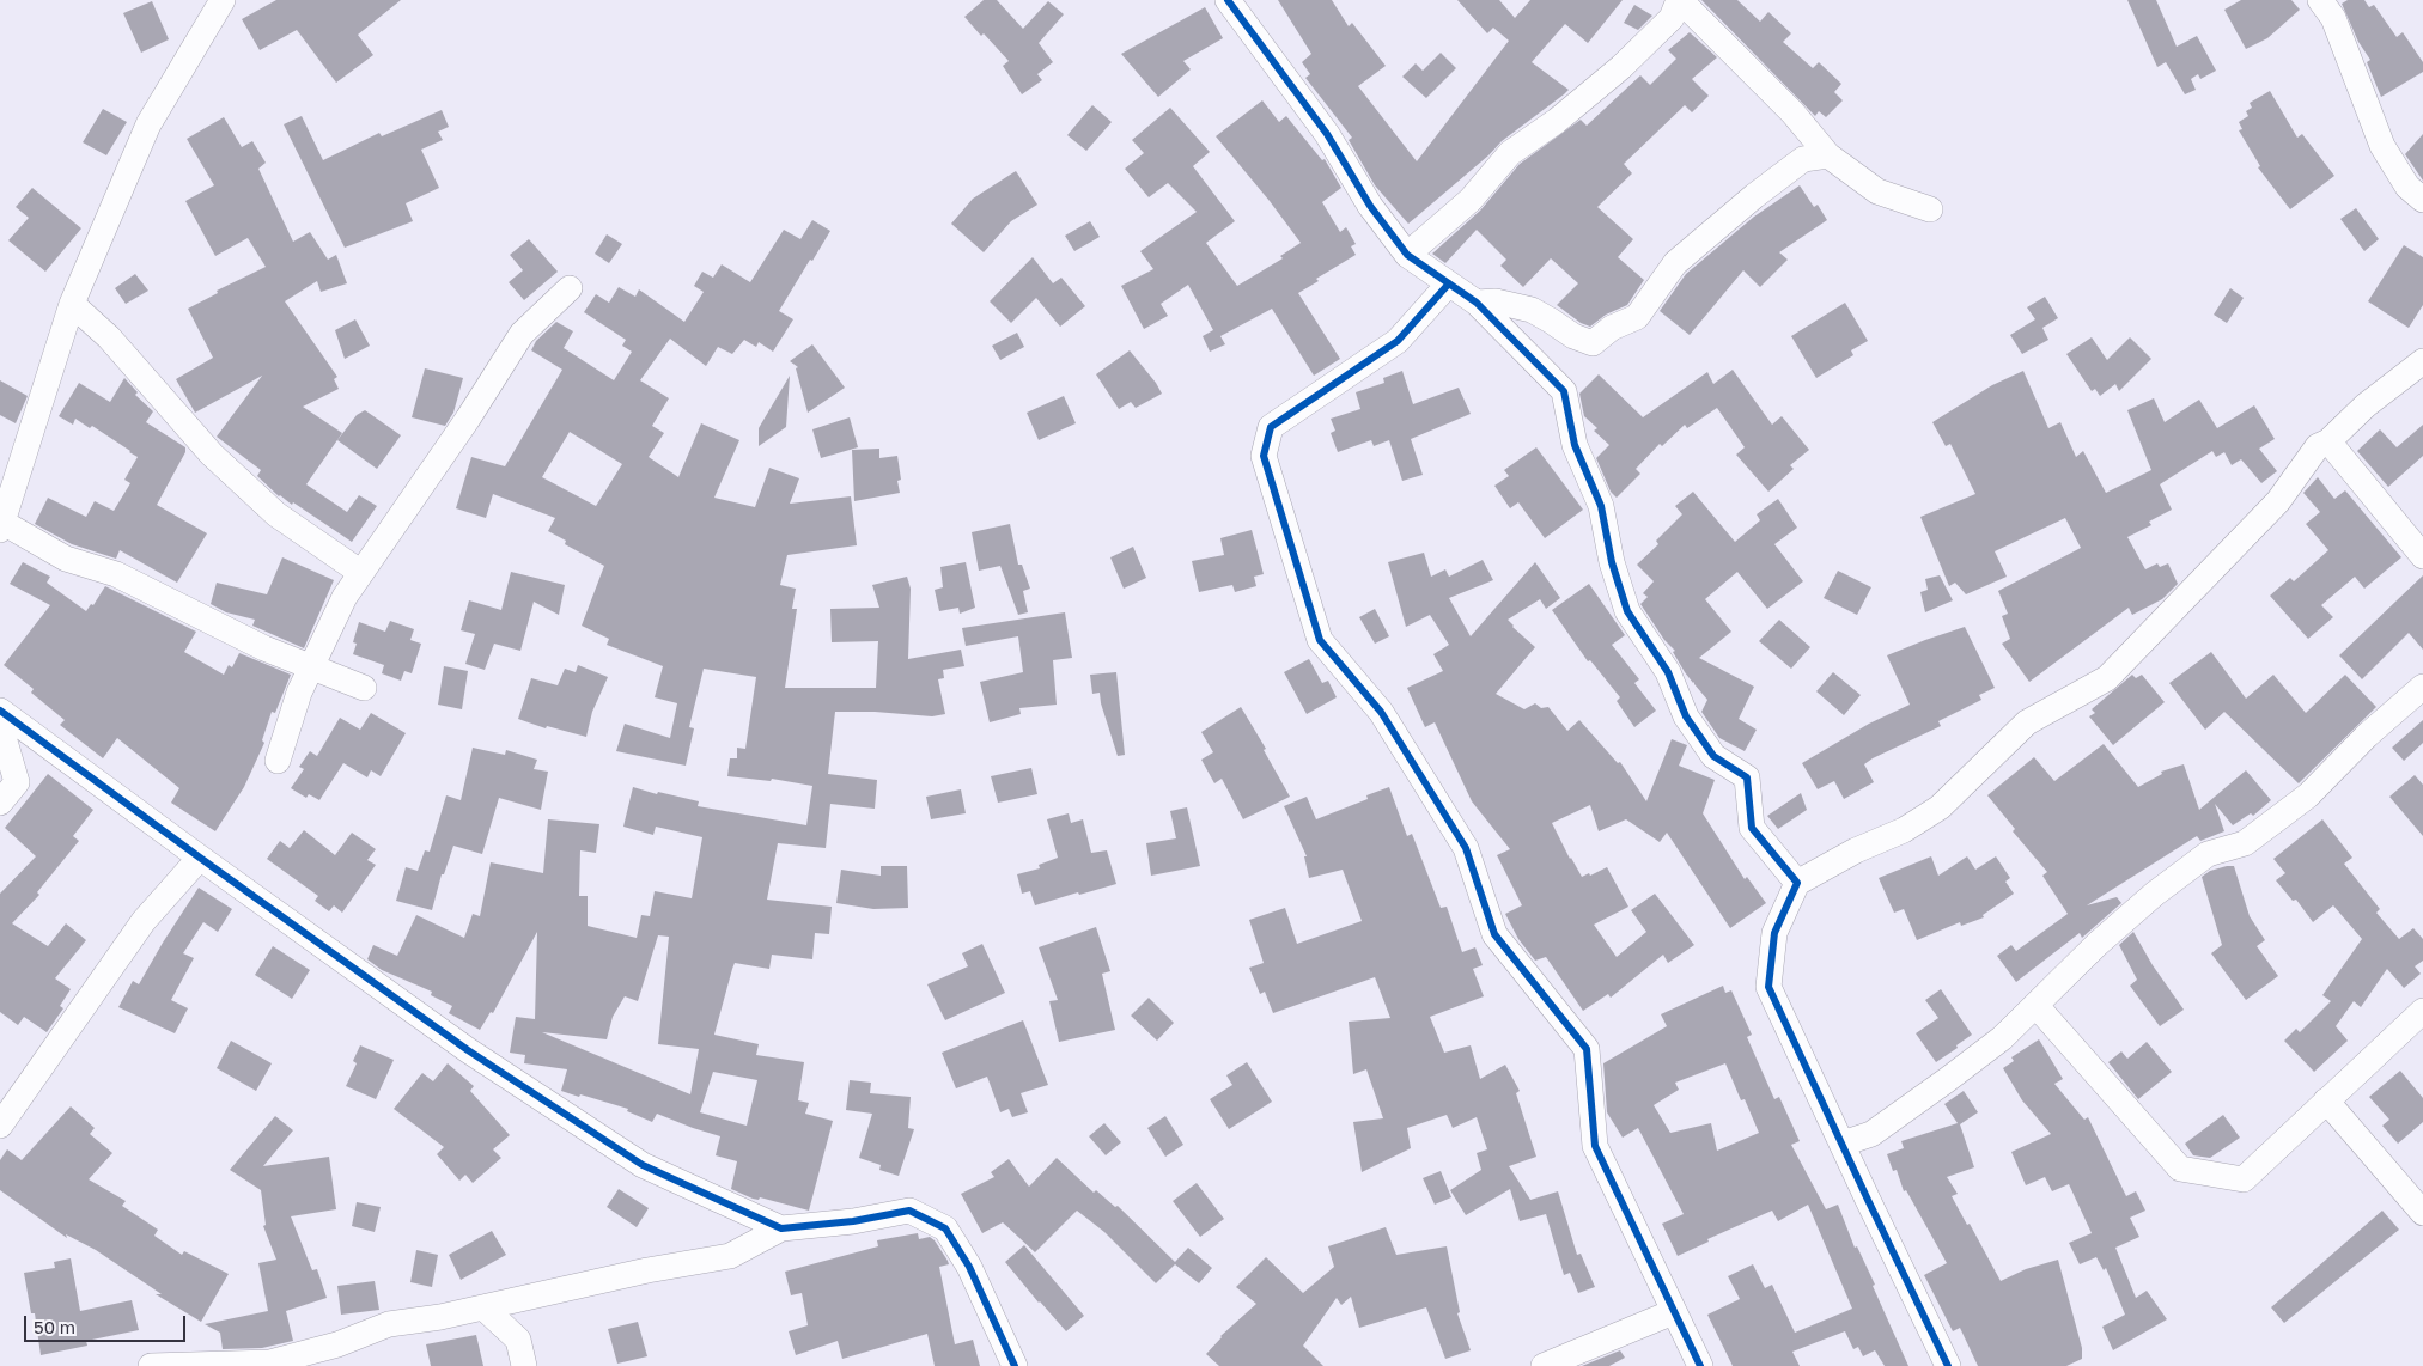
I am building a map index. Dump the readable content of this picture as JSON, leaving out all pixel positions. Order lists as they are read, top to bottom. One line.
{"scale_bar":"50 m"}
